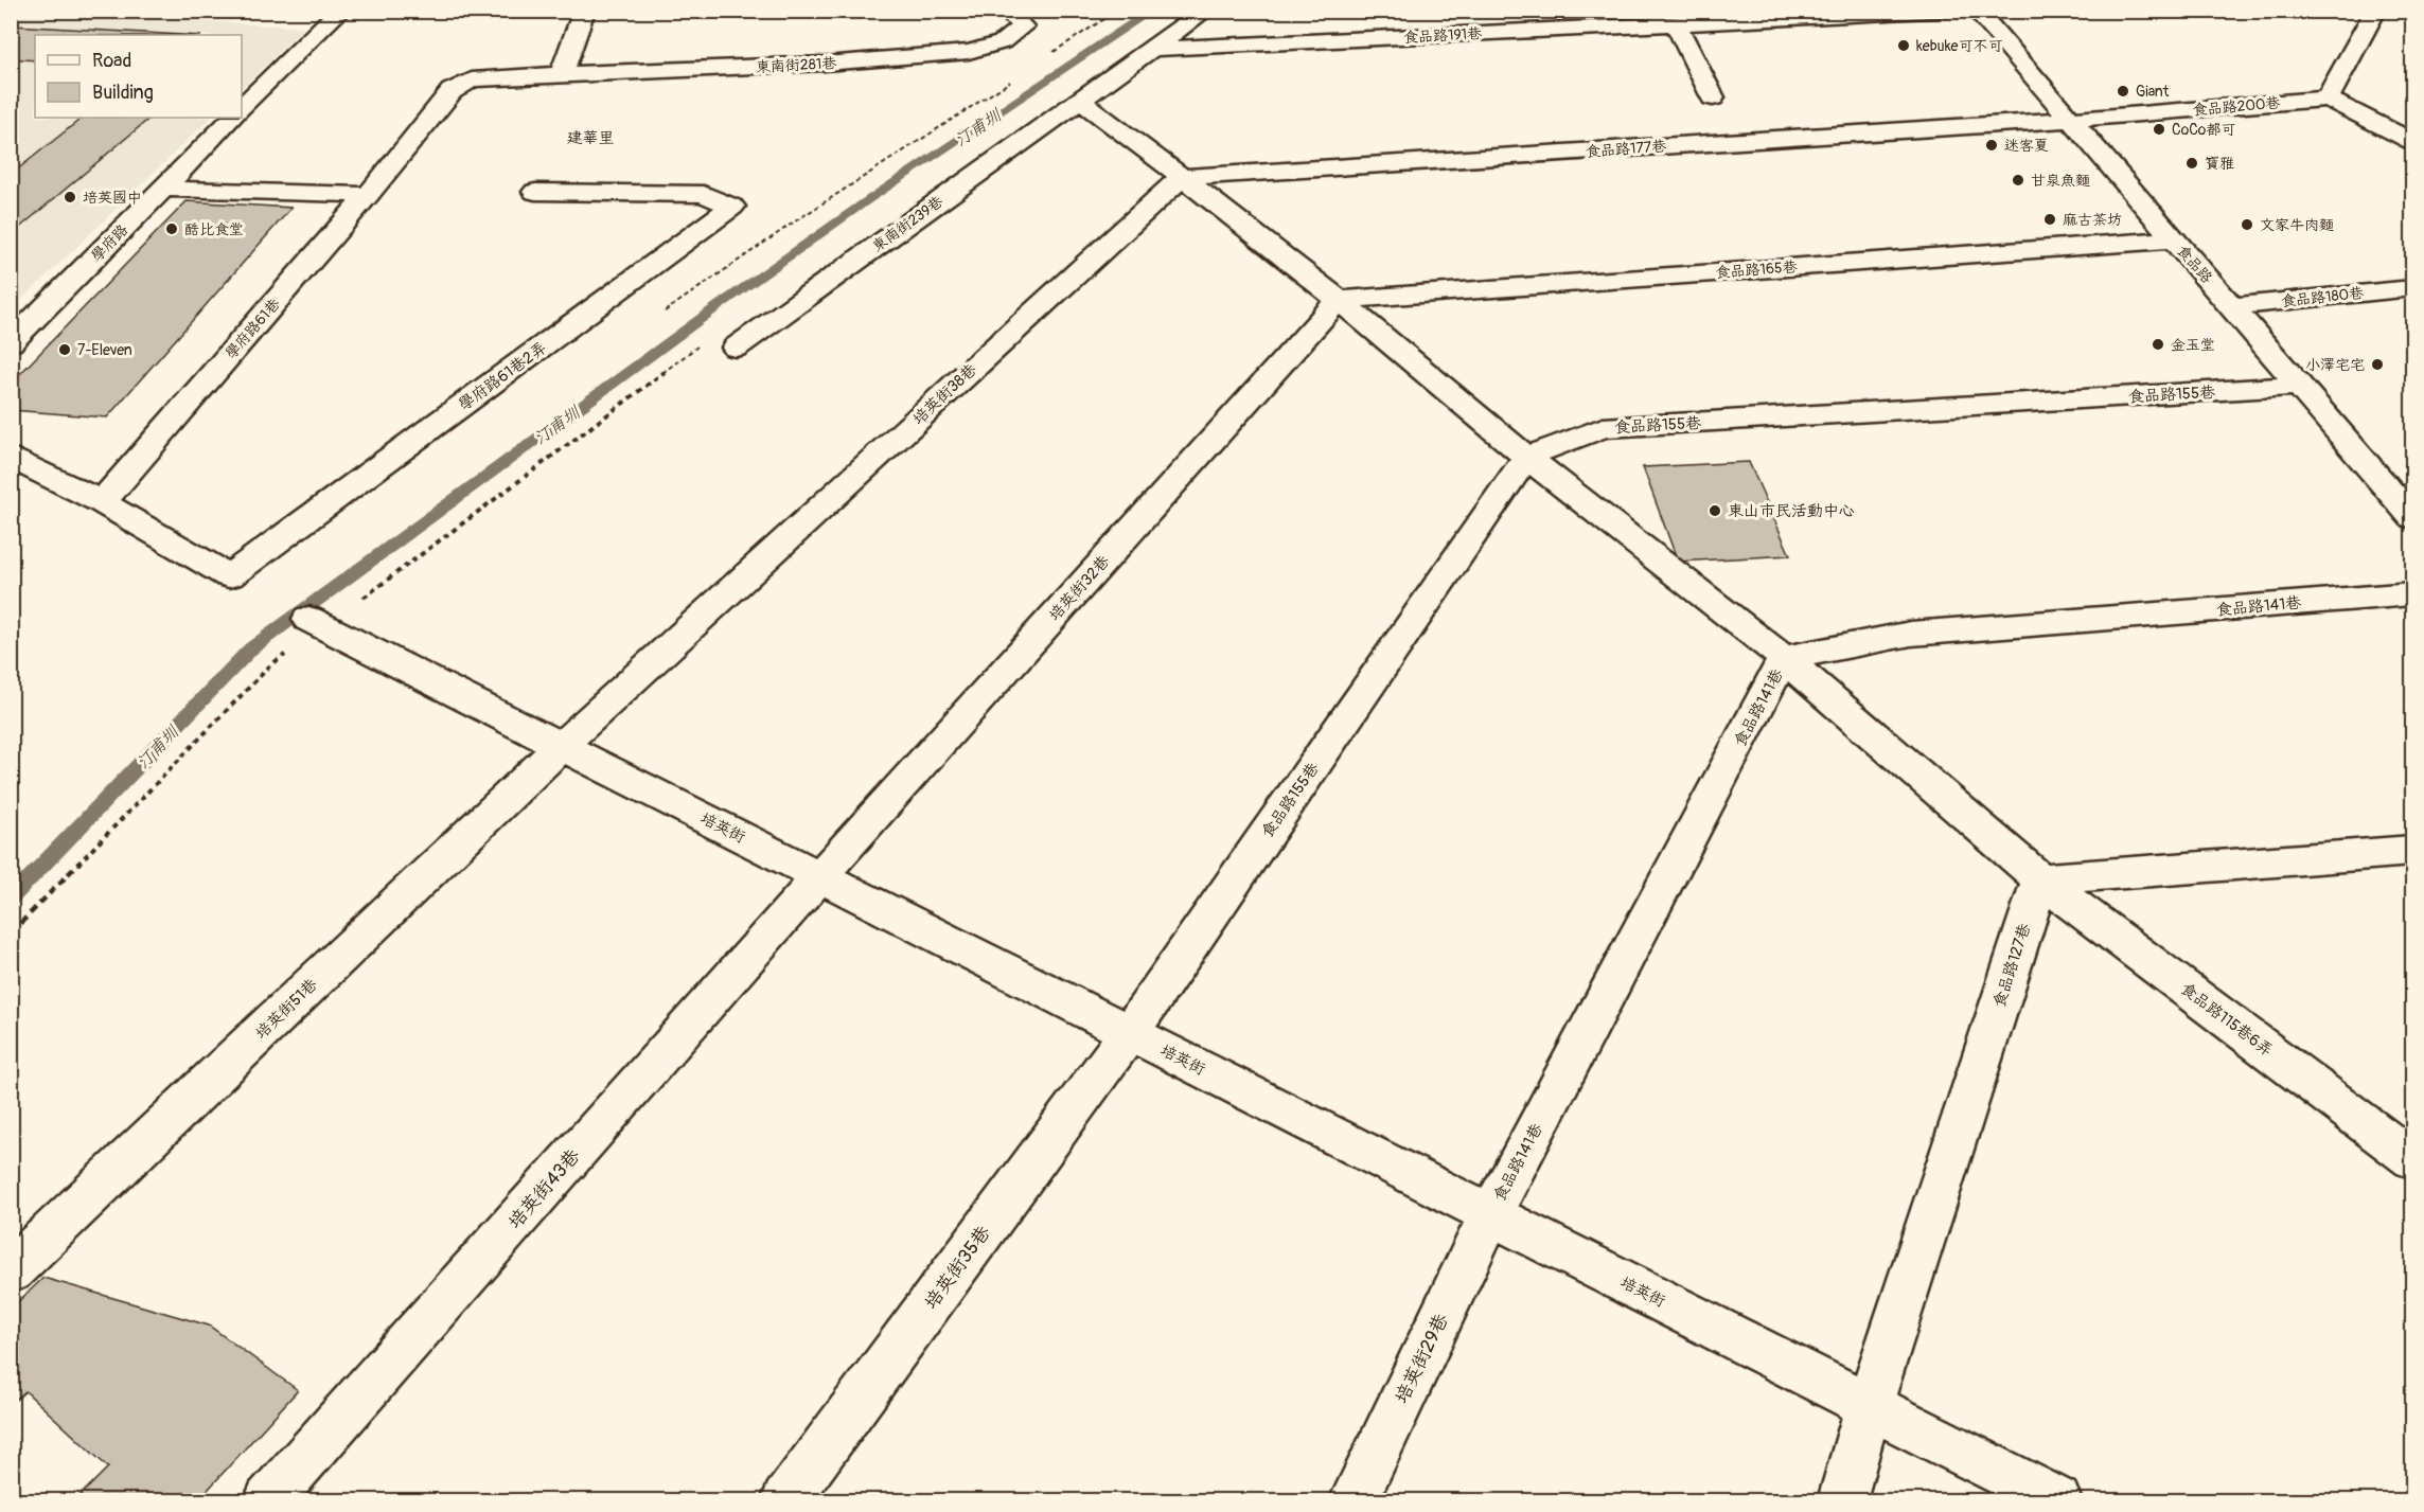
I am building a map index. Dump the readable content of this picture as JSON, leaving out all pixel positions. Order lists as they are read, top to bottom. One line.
{"streets":{"street":["食品路191巷","東南街281巷","食品路200巷","食品路177巷","東南街239巷","學府路","食品路","食品路165巷","食品路180巷","學府路61巷","學府路61巷2弄","培英街38巷","食品路155巷","培英街32巷","食品路141巷","培英街","食品路127巷","培英街51巷","食品路115巷6弄","培英街43巷","培英街35巷","培英街29巷"]},"crossings":[["食品路191巷","東南街239巷"],["東南街281巷","學府路61巷"],["食品路200巷","食品路177巷"],["食品路200巷","食品路"],["食品路177巷","食品路"],["食品路177巷","培英街38巷"],["食品路","食品路165巷"],["食品路","食品路180巷"],["食品路","食品路155巷"],["食品路165巷","培英街32巷"],["食品路165巷","食品路115巷6弄"],["學府路61巷","學府路61巷2弄"],["培英街38巷","培英街"],["培英街38巷","培英街51巷"],["食品路155巷","培英街"],["食品路155巷","食品路115巷6弄"],["食品路155巷","培英街35巷"],["培英街32巷","培英街"],["培英街32巷","食品路115巷6弄"],["培英街32巷","培英街43巷"],["食品路141巷","培英街"],["食品路141巷","食品路115巷6弄"],["食品路141巷","培英街29巷"],["培英街","食品路127巷"],["培英街","培英街51巷"],["培英街","培英街43巷"],["培英街","培英街35巷"],["培英街","培英街29巷"],["食品路127巷","食品路115巷6弄"]],"districts":["建華里"],"water":["汀甫圳"],"places":["kebuke可不可","Giant","CoCo都可","迷客夏","寶雅","甘泉魚麵","培英國中","麻古茶坊","文家牛肉麵","酷比食堂","金玉堂","7-Eleven","小澤宅宅","東山市民活動中心"],"legend":["Road","Building"]}
